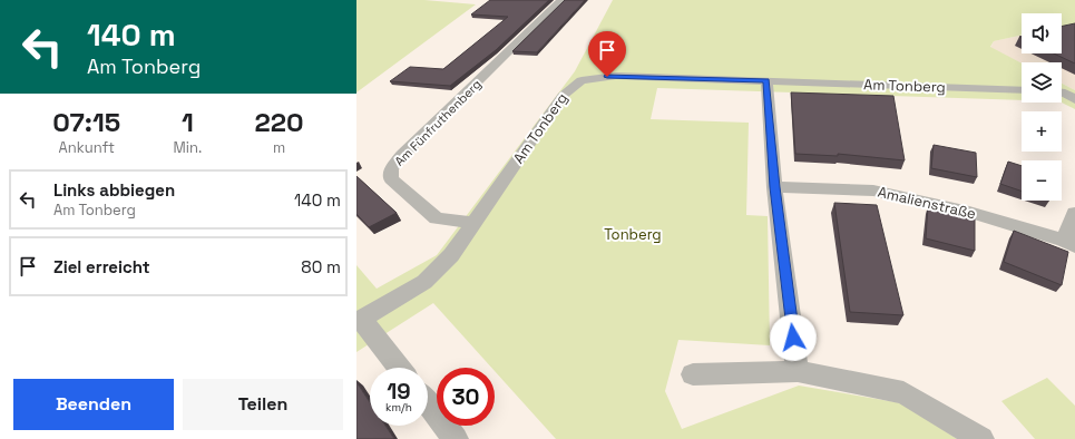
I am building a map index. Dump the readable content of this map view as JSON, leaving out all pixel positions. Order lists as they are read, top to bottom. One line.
{"streets":{"street":["Am Tonberg","Am Fünfruthenberg","Amalienstraße"]},"crossings":[["Am Tonberg","Am Fünfruthenberg"]],"parks":["Tonberg"],"page":{"turn":["140 m","Am Tonberg"],"map_buttons":["+","−"],"eta":["07:15","Ankunft","1","Min.","220","m"],"list":[{"name":"Links abbiegen","note":"Am Tonberg","value":"140 m"},{"name":"Ziel erreicht","value":"80 m"}],"speed":"19 km/h","limit":"30","buttons":["Beenden","Teilen"]}}
